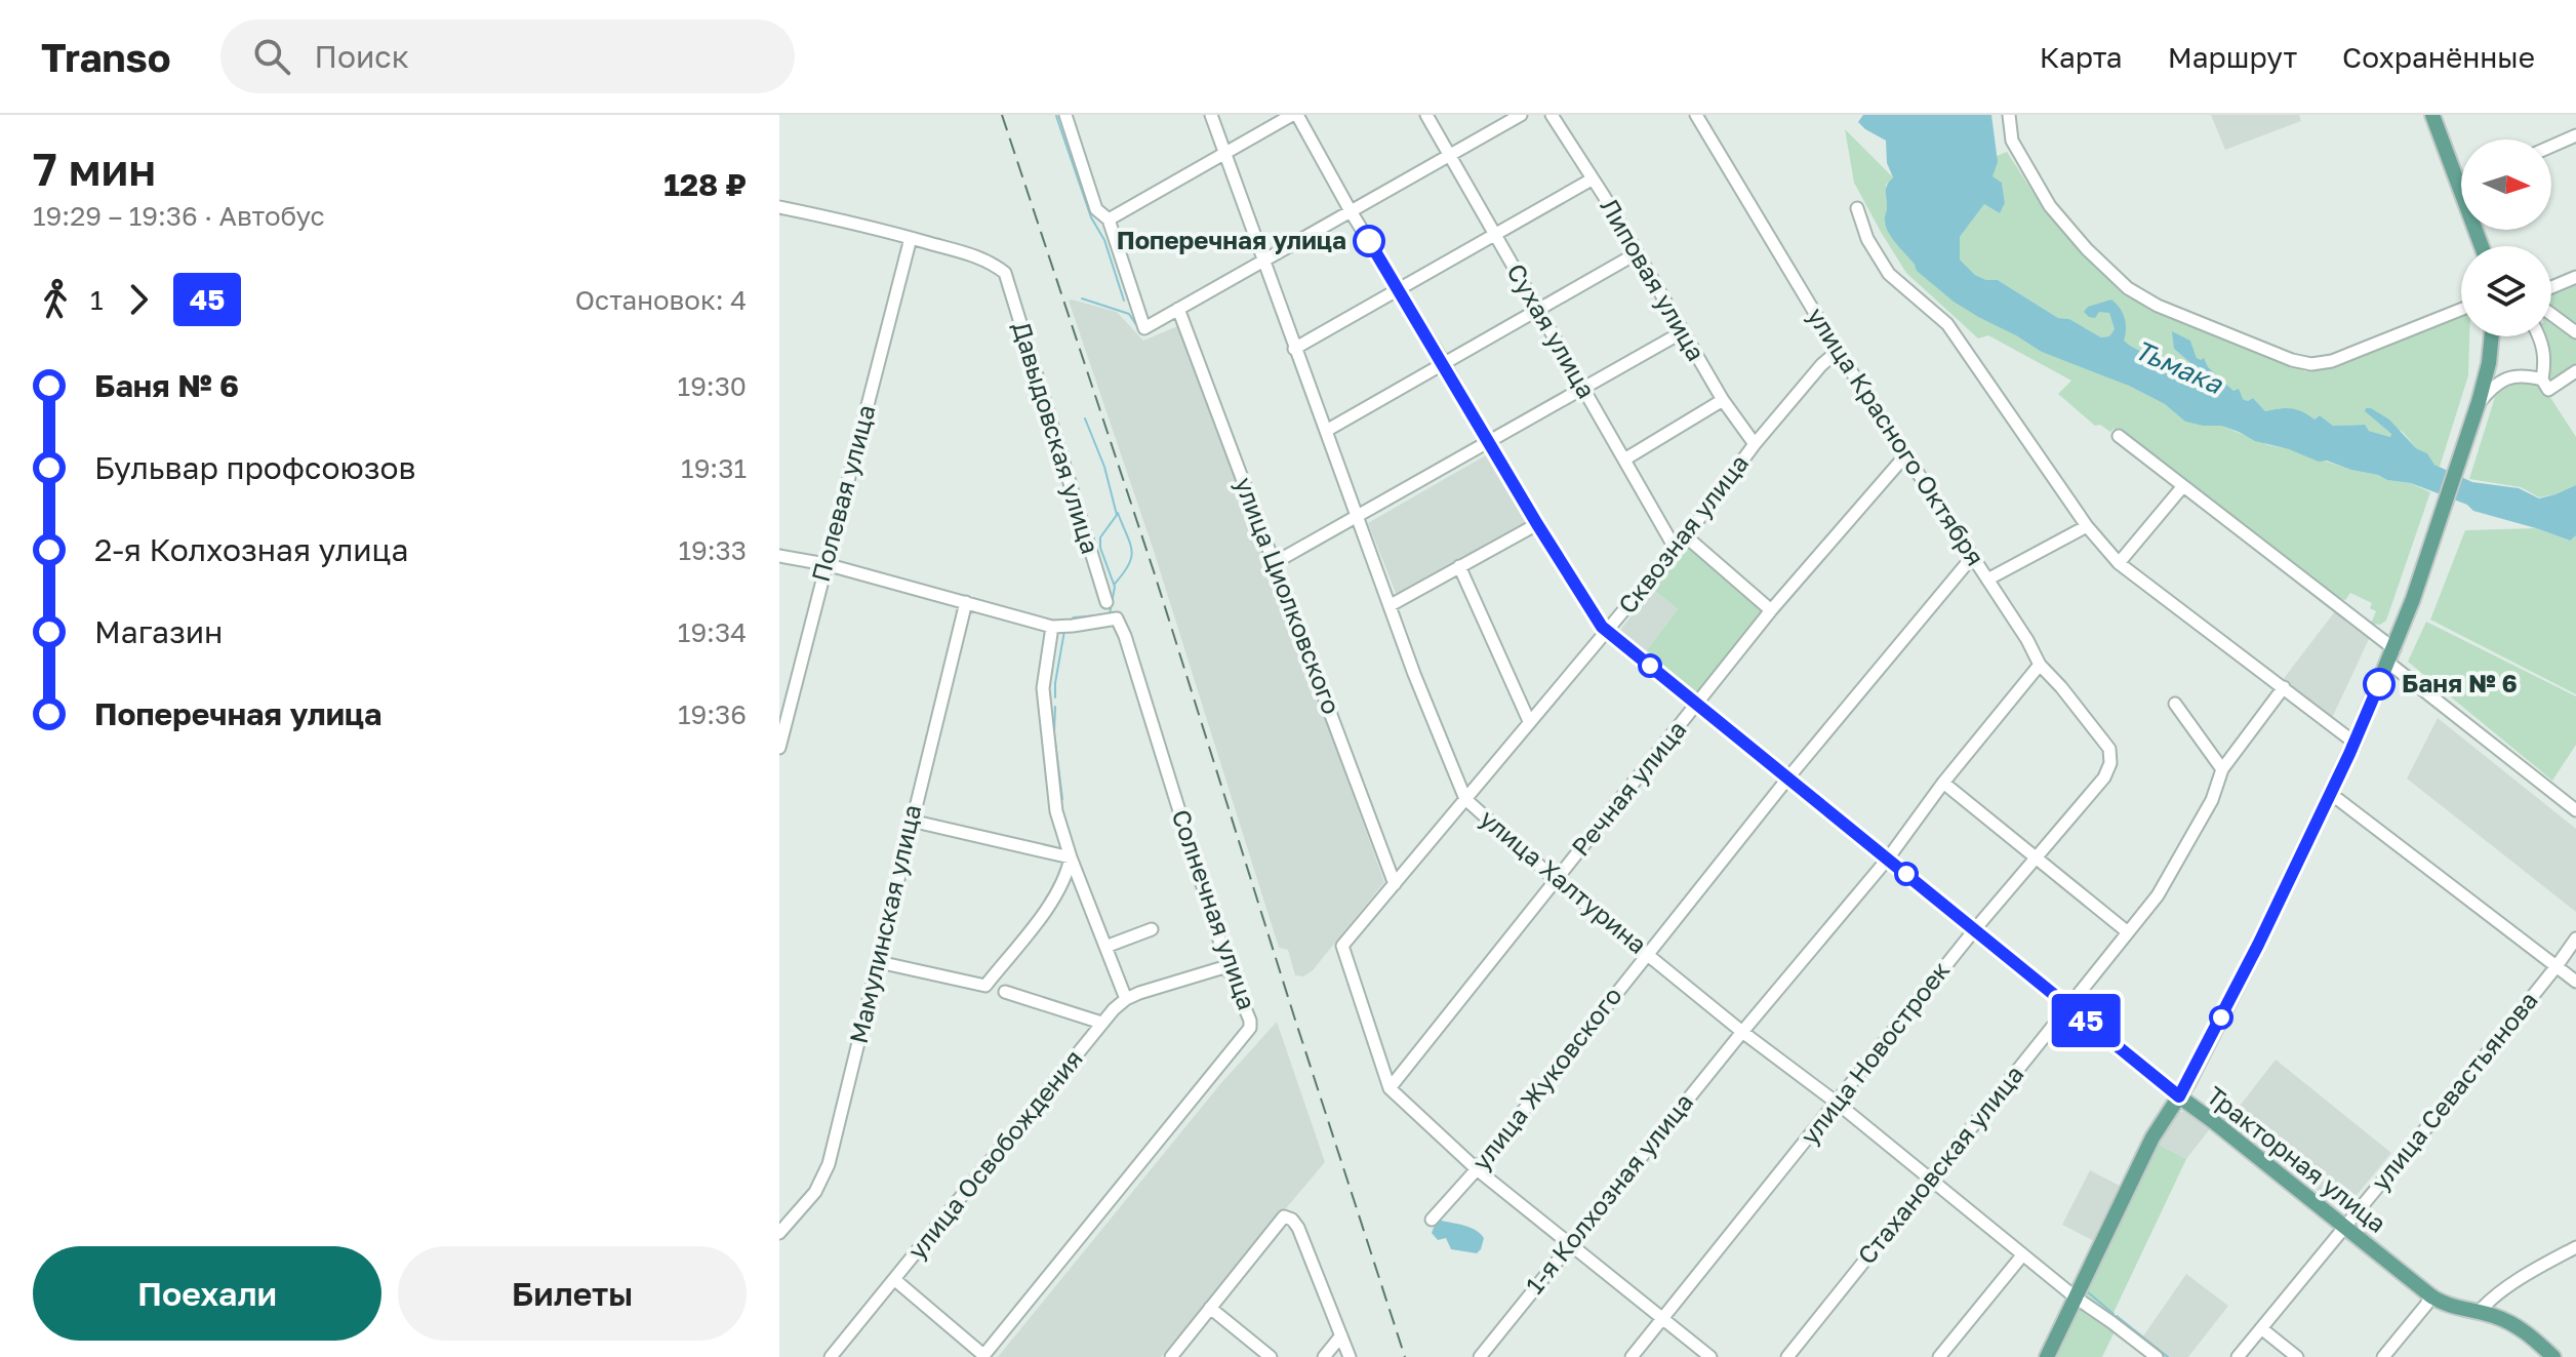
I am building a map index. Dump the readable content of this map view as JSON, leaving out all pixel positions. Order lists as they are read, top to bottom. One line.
{"streets":{"main road":["Тракторная улица"],"street":["Липовая улица","Сухая улица","улица Красного Октября","Давыдовская улица","Полевая улица","Сквозная улица","улица Циолковского","Речная улица","улица Халтурина","Солнечная улица","Мамулинская улица","улица Новостроек","улица Жуковского","улица Севастьянова","улица Освобождения","Стахановская улица","1-я Колхозная улица"]},"crossings":[["Липовая улица","Сквозная улица"],["Сухая улица","Сквозная улица"],["улица Красного Октября","Сквозная улица"],["улица Красного Октября","Речная улица"],["улица Красного Октября","улица Новостроек"],["улица Красного Октября","улица Жуковского"],["улица Красного Октября","1-я Колхозная улица"],["Давыдовская улица","Полевая улица"],["Сквозная улица","улица Циолковского"],["Сквозная улица","Речная улица"],["Сквозная улица","улица Халтурина"],["Сквозная улица","Тракторная улица"],["Речная улица","улица Халтурина"],["Речная улица","Тракторная улица"],["улица Халтурина","улица Новостроек"],["улица Халтурина","улица Жуковского"],["улица Халтурина","Стахановская улица"],["улица Халтурина","1-я Колхозная улица"],["улица Новостроек","Тракторная улица"],["улица Жуковского","Тракторная улица"],["улица Севастьянова","Тракторная улица"],["Тракторная улица","Стахановская улица"],["Тракторная улица","1-я Колхозная улица"]],"water":["Тьмака"],"places":["Поперечная улица","Баня № 6"],"lines":["bus line 45"],"north":"right","page":{"header":"Transo","search":"Поиск","nav":["Карта","Маршрут","Сохранённые"],"heading":["7 мин","19:29 – 19:36 · Автобус","128 ₽"],"on_map":"45","legs":["1","45","Остановок: 4"],"list":[{"name":"Баня № 6","value":"19:30"},{"name":"Бульвар профсоюзов","value":"19:31"},{"name":"2-я Колхозная улица","value":"19:33"},{"name":"Магазин","value":"19:34"},{"name":"Поперечная улица","value":"19:36"}],"buttons":["Поехали","Билеты"]}}
